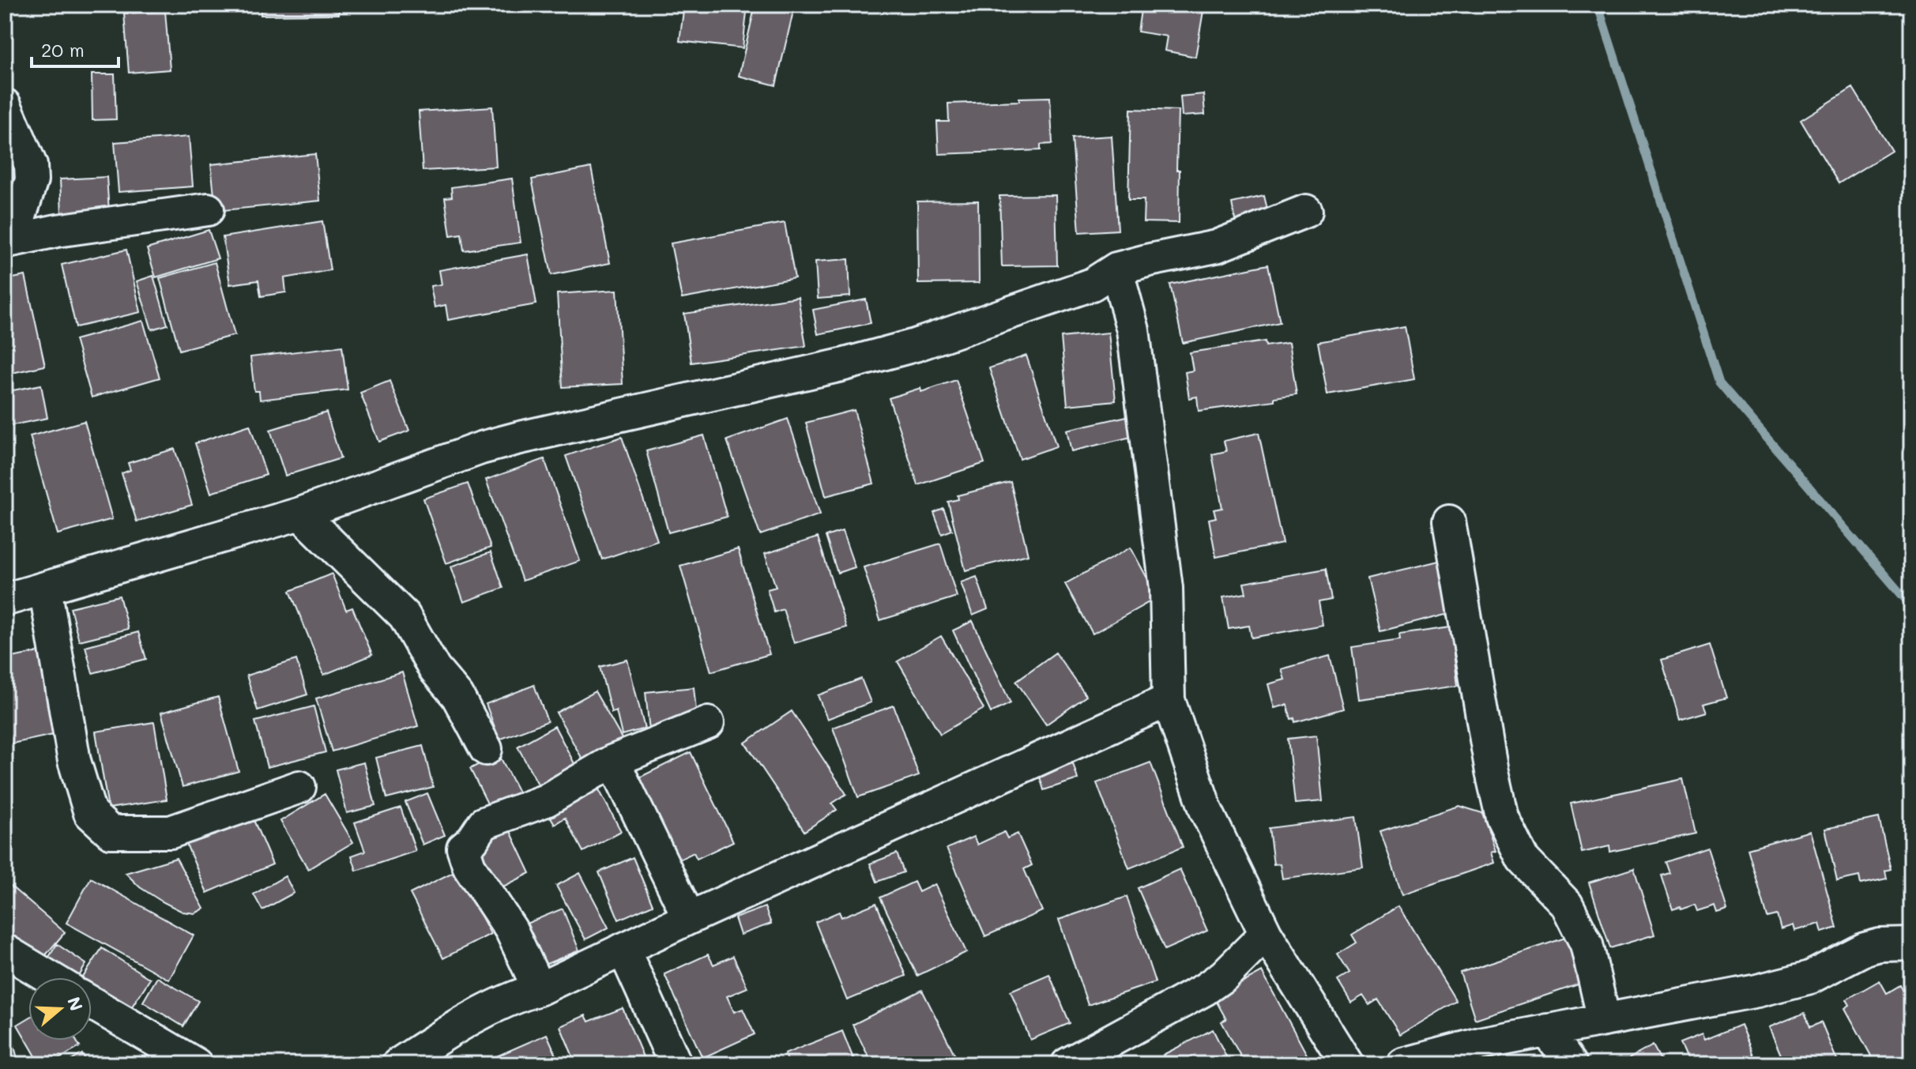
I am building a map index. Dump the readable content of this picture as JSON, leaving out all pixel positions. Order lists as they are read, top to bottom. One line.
{"scale_bar":"20 m","north":"right"}
